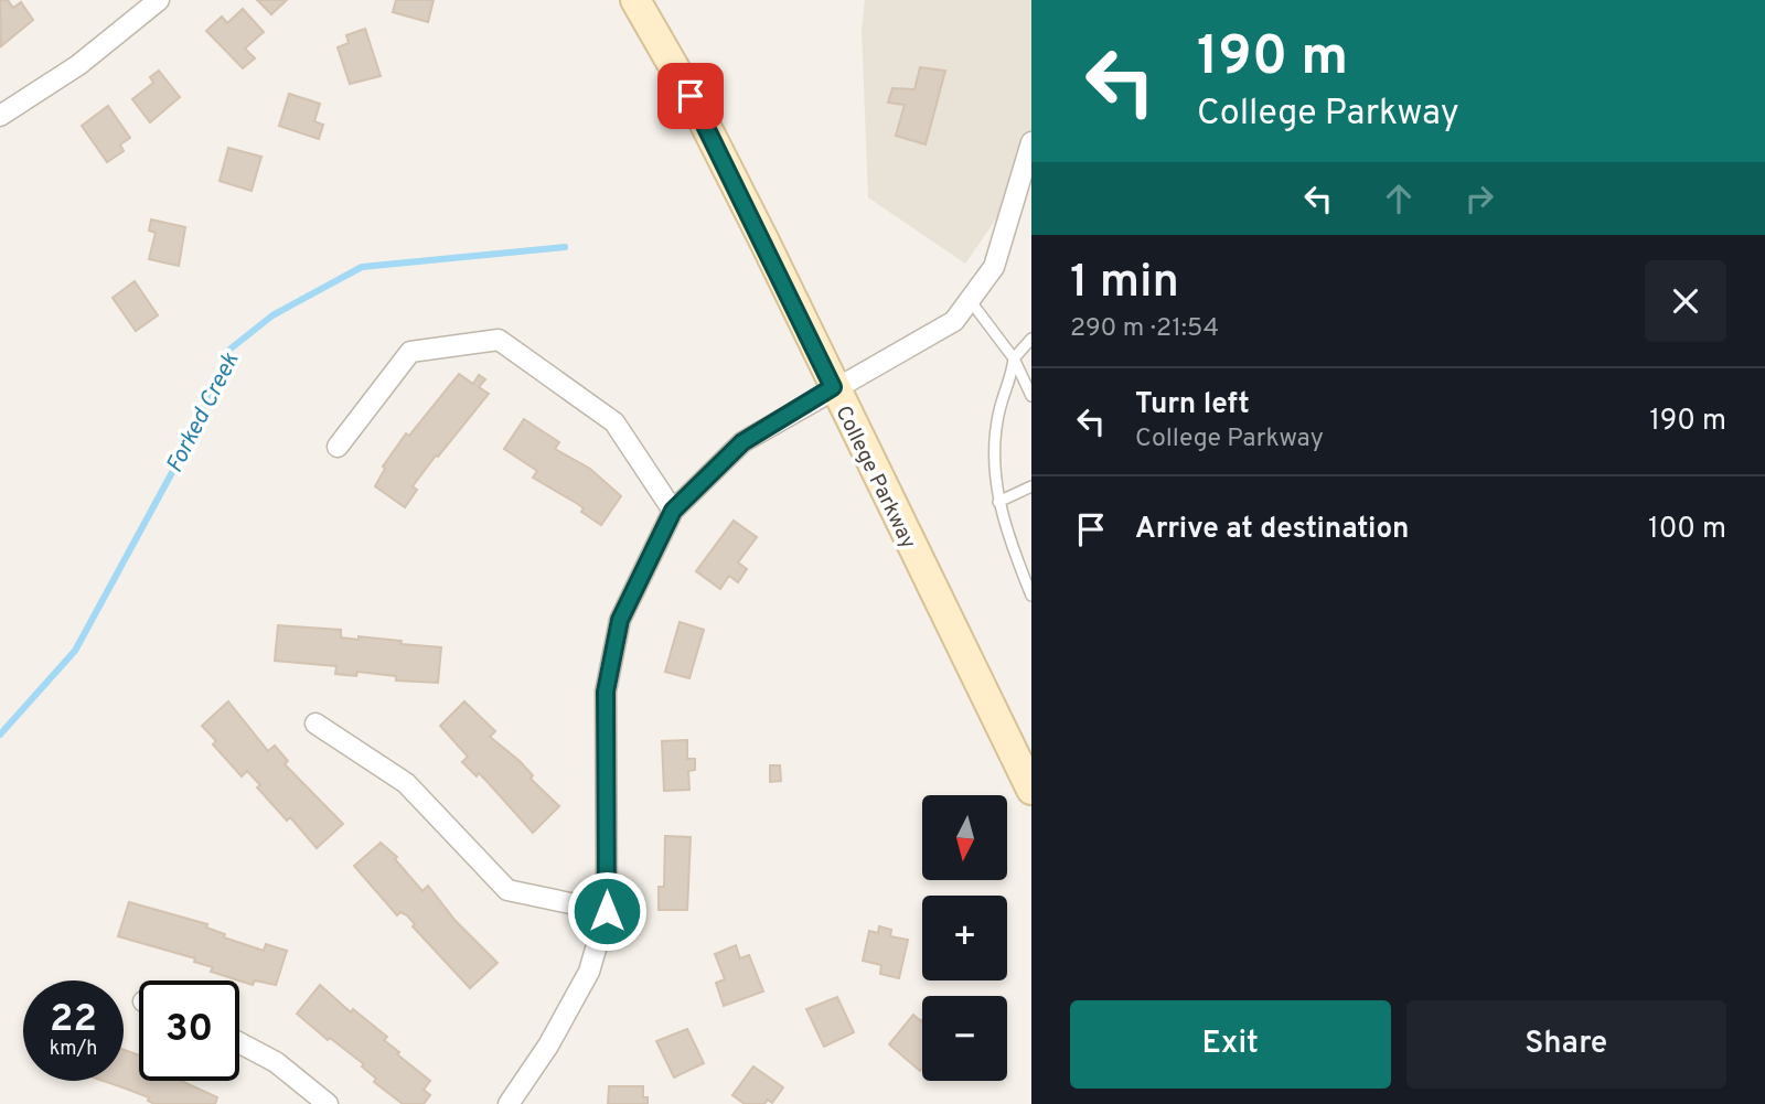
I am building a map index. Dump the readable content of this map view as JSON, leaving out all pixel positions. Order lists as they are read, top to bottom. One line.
{"streets":{"main road":["College Parkway"]},"water":["Forked Creek"],"north":"bottom","page":{"turn":["190 m","College Parkway"],"heading":["1 min","290 m · 21:54"],"list":[{"name":"Turn left","note":"College Parkway","value":"190 m"},{"name":"Arrive at destination","value":"100 m"}],"map_buttons":["+","−"],"speed":"22 km/h","limit":"30","buttons":["Exit","Share"]}}
